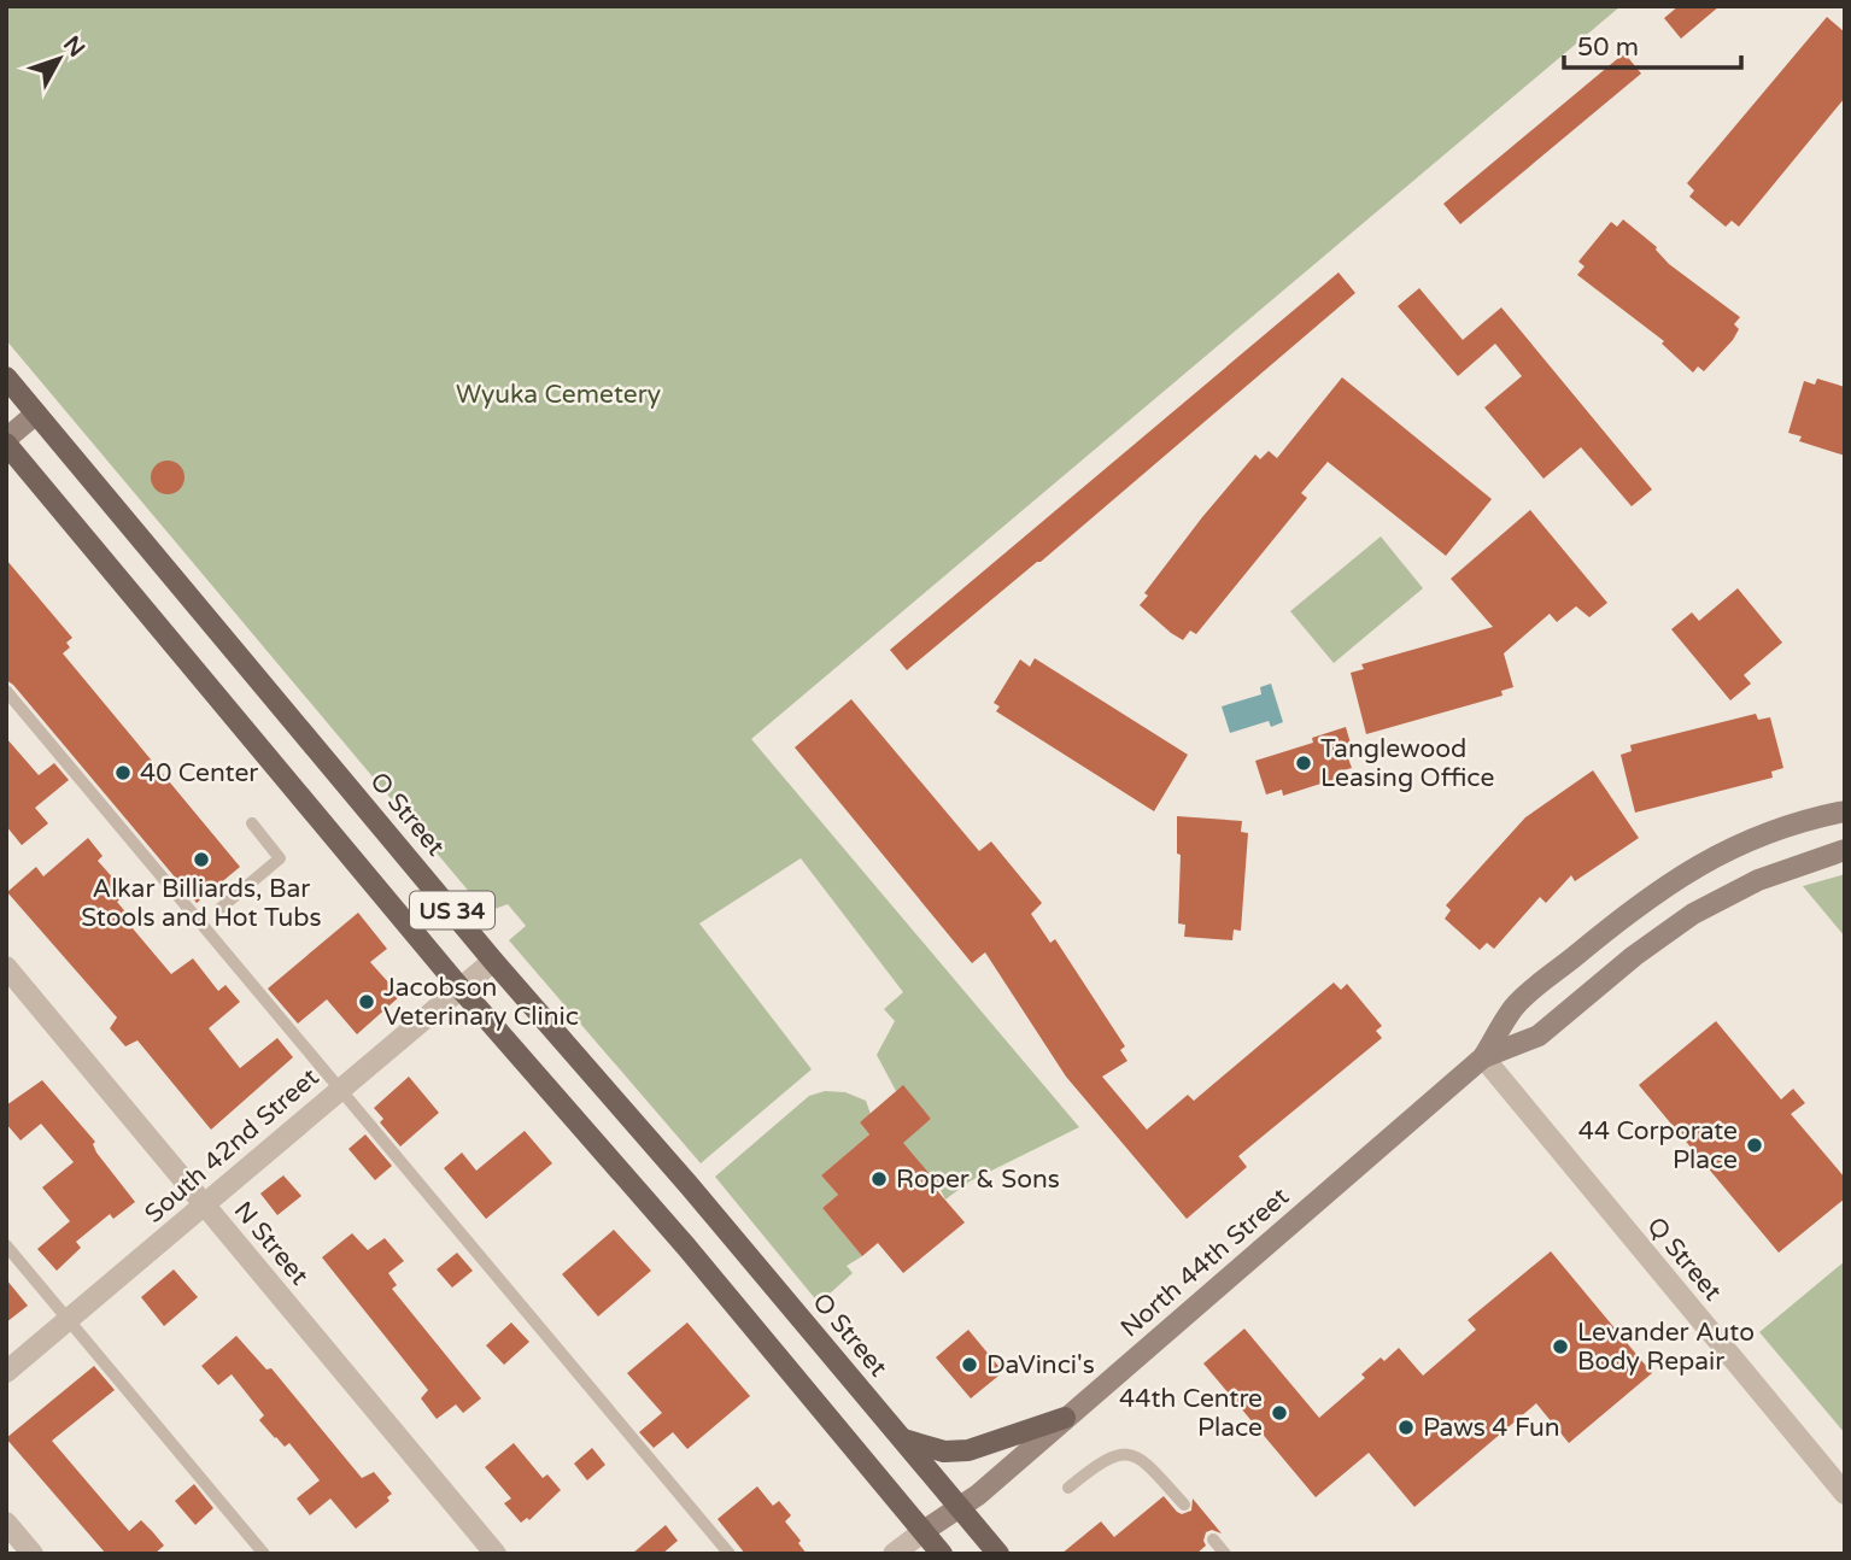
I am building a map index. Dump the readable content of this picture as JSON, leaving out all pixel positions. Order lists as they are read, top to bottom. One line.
{"streets":{"main road":["O Street","US 34","North 44th Street"],"street":["South 42nd Street","N Street","Q Street"]},"crossings":[["O Street","South 42nd Street"],["O Street","North 44th Street"],["US 34","South 42nd Street"],["US 34","North 44th Street"],["South 42nd Street","N Street"],["Q Street","North 44th Street"]],"parks":["Wyuka Cemetery"],"places":["Tanglewood Leasing Office","40 Center","Alkar Billiards, Bar Stools and Hot Tubs","Jacobson Veterinary Clinic","44 Corporate Place","Roper & Sons","Levander Auto Body Repair","DaVinci's","44th Centre Place","Paws 4 Fun"],"scale_bar":"50 m","north":"top right"}
